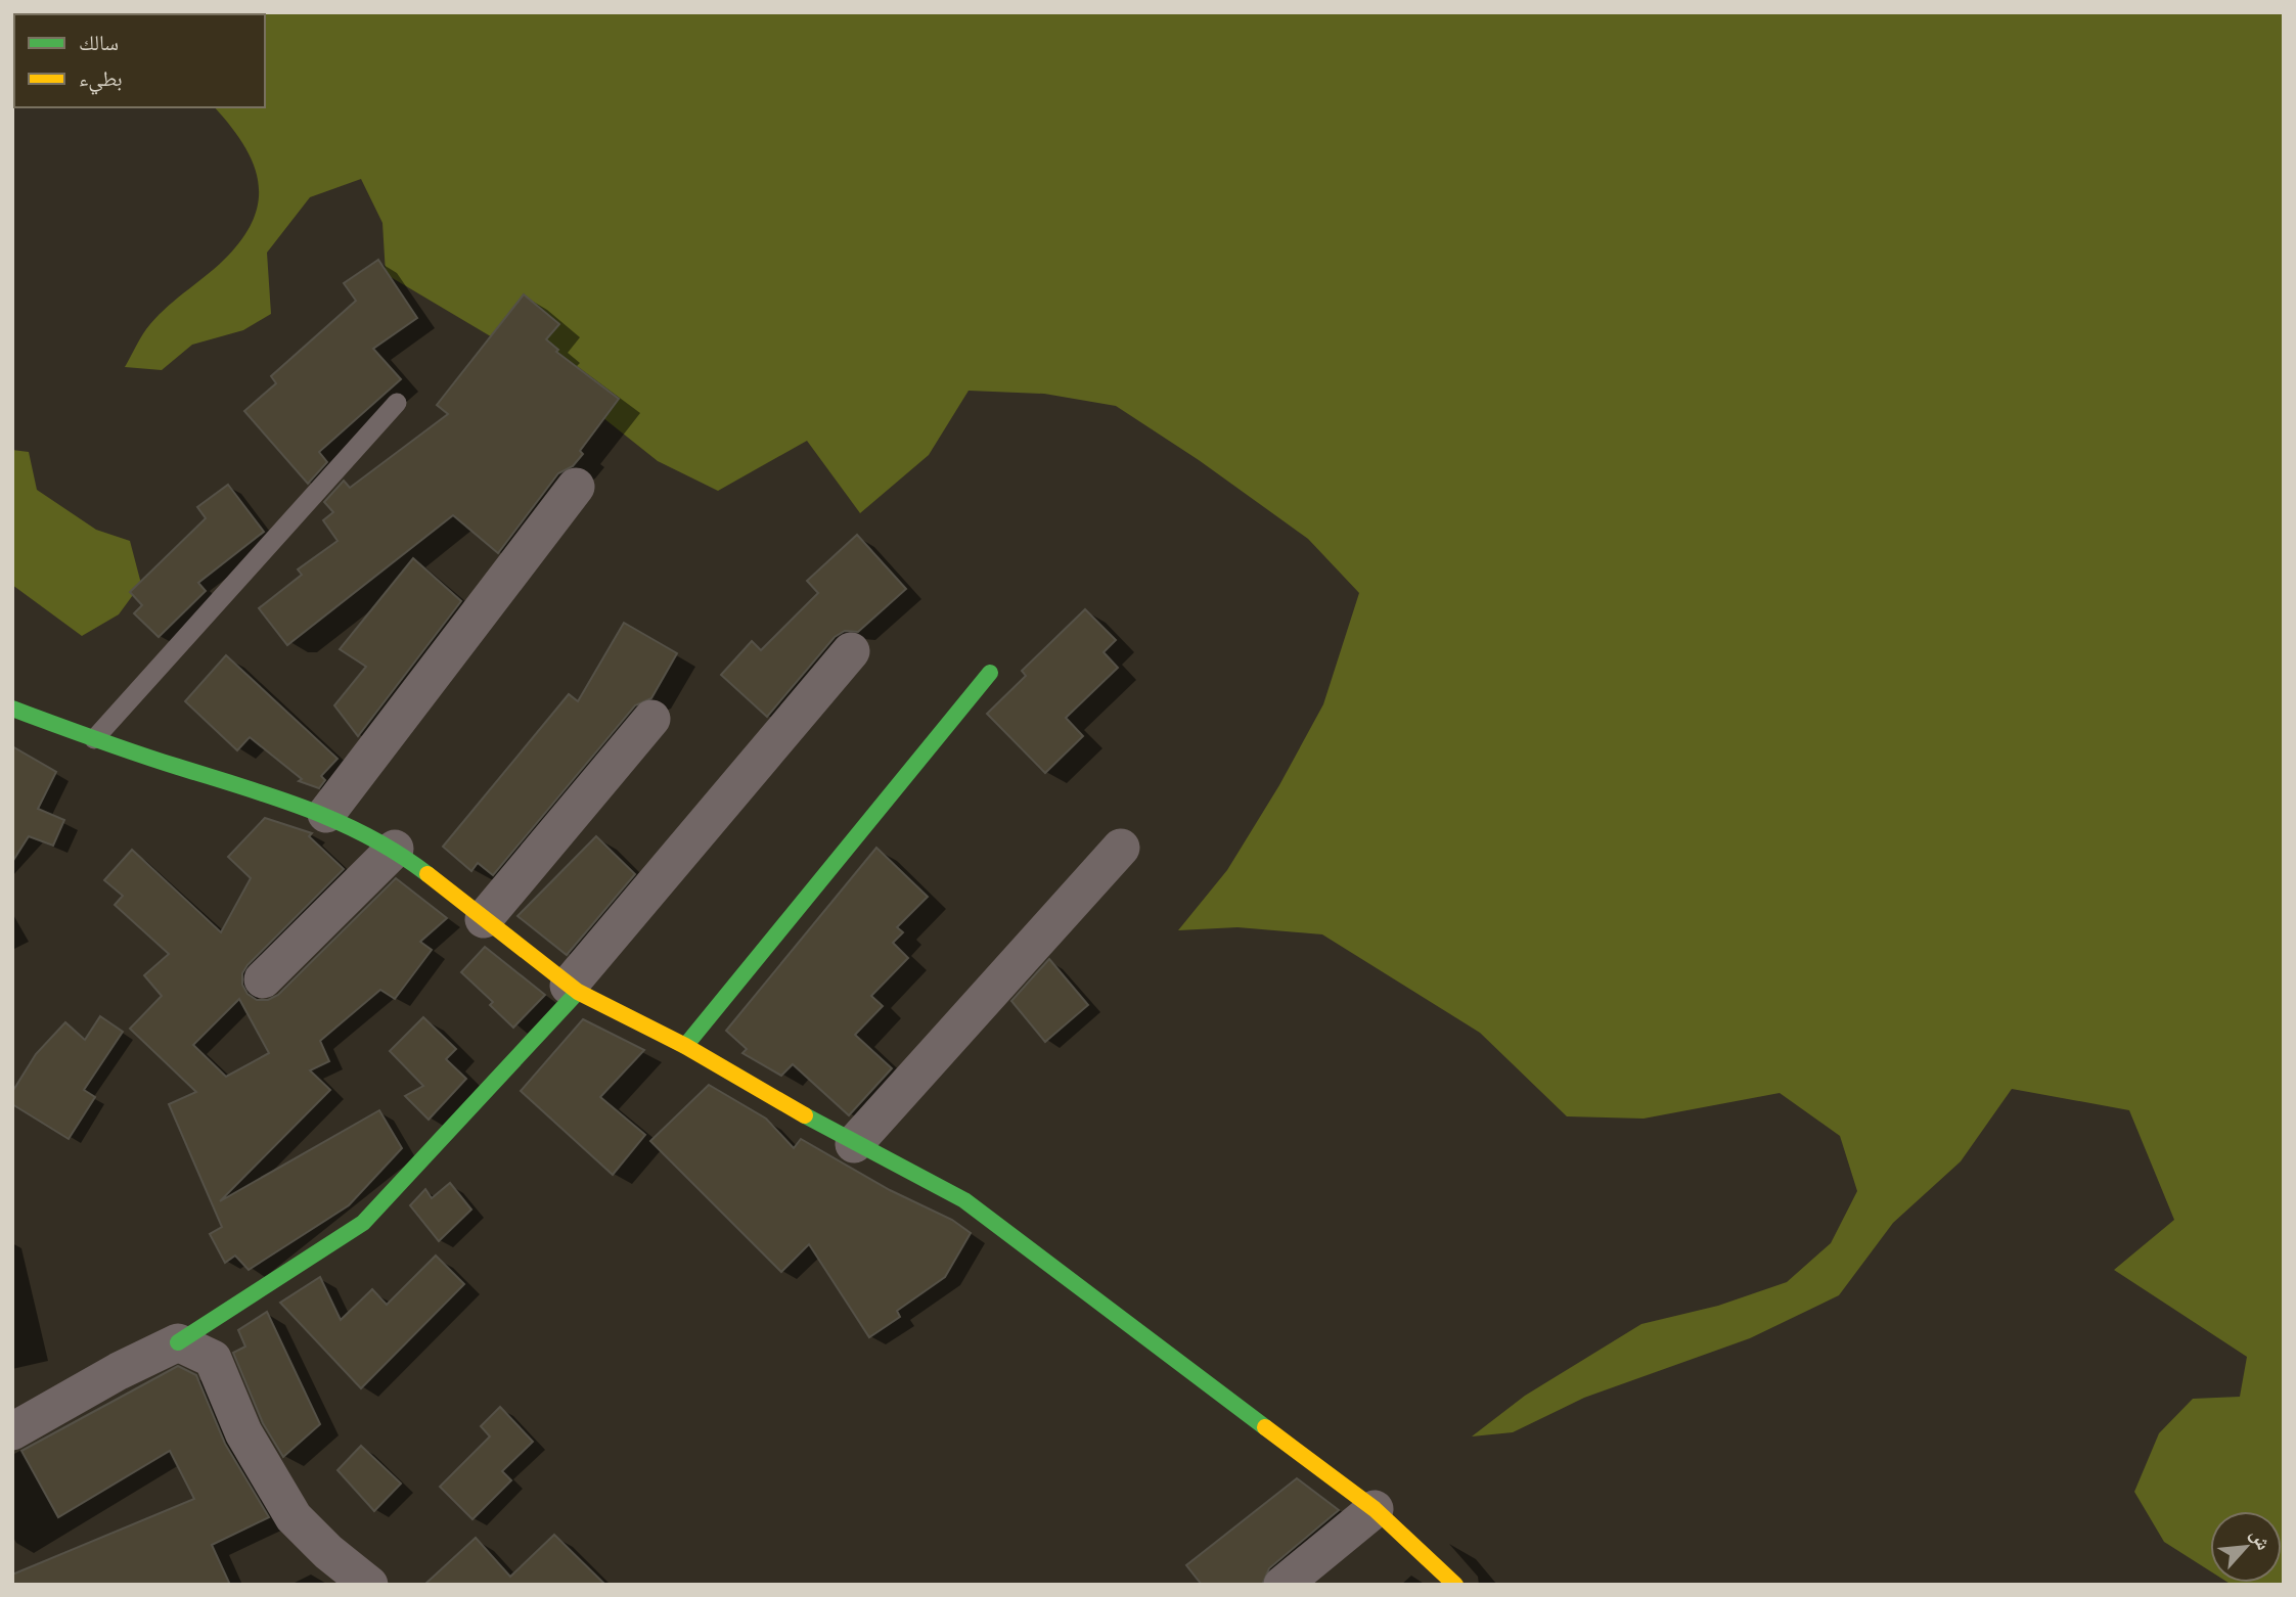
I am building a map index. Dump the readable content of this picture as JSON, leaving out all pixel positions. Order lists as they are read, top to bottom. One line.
{"legend":["سالك","بطيء"],"north":"top right"}
